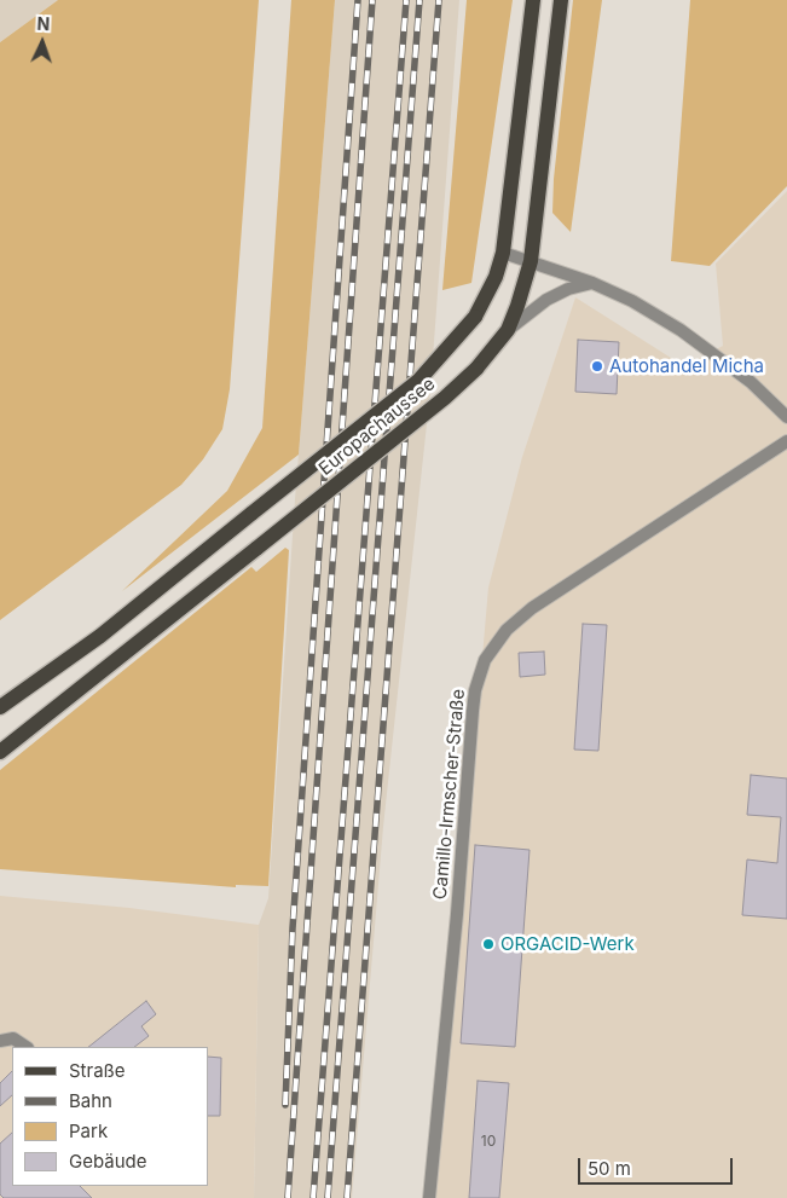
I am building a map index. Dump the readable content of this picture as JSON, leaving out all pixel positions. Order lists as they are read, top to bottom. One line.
{"streets":{"main road":["Europachaussee"],"street":["Camillo-Irmscher-Straße"]},"places":["Autohandel Micha","ORGACID-Werk"],"house_numbers":["10"],"legend":["Straße","Bahn","Park","Gebäude"],"scale_bar":"50 m","north":"top"}
